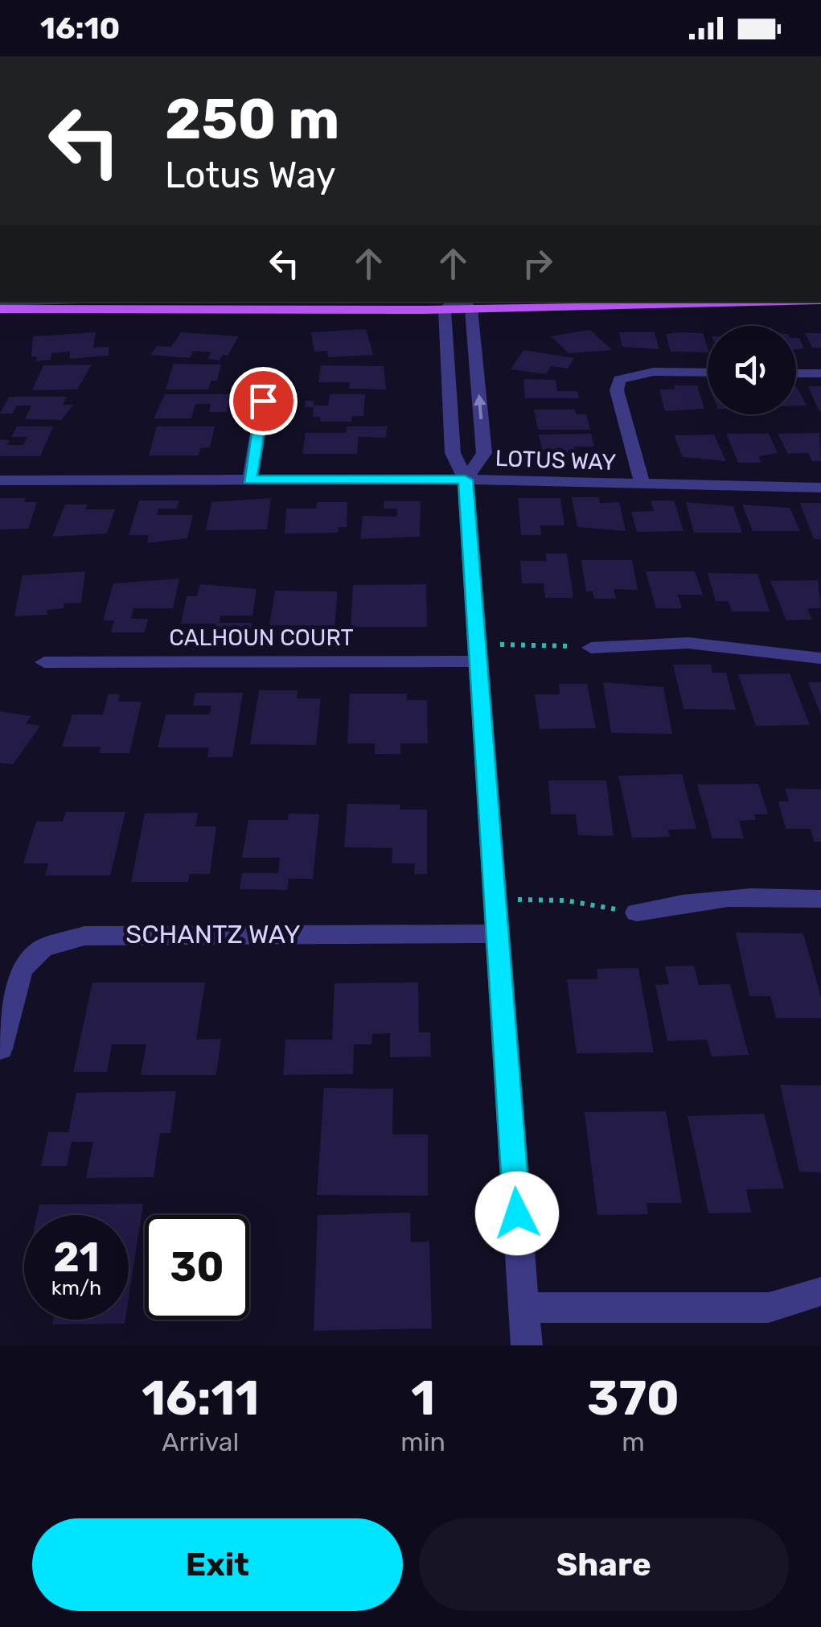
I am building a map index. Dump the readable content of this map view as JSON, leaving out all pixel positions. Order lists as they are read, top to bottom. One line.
{"streets":{"street":["LOTUS WAY","CALHOUN COURT","SCHANTZ WAY"]},"page":{"status":"16:10","turn":["250 m","Lotus Way"],"speed":"21 km/h","limit":"30","eta":["16:11","Arrival","1","min","370","m"],"buttons":["Exit","Share"]}}
